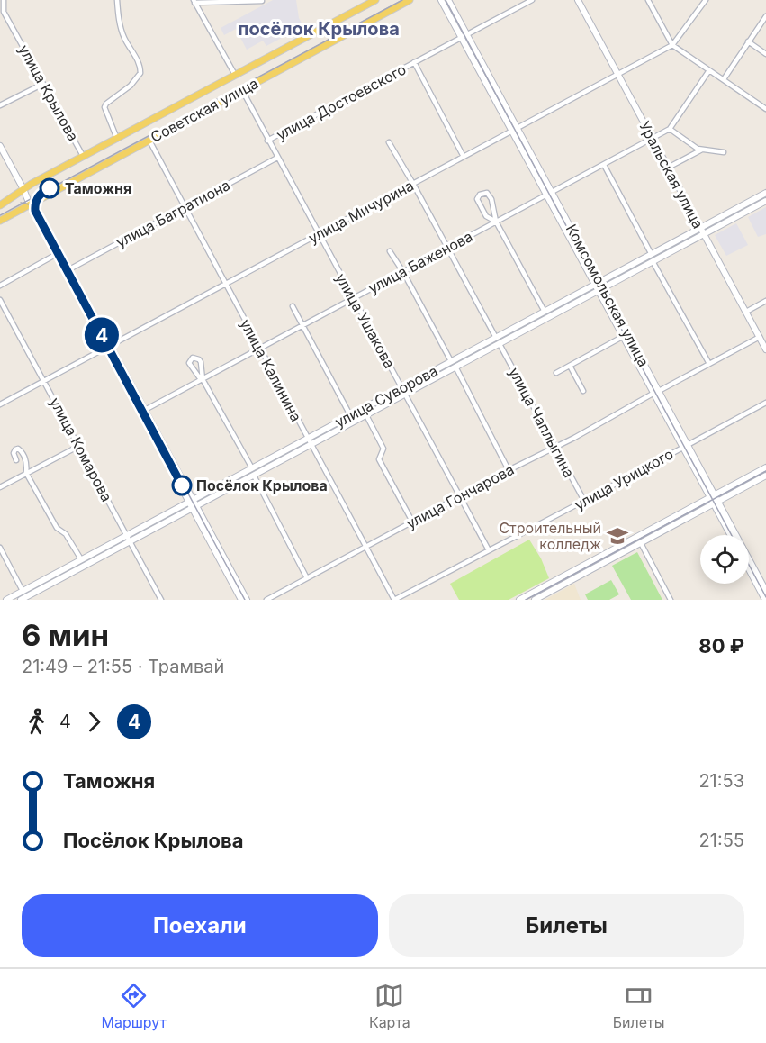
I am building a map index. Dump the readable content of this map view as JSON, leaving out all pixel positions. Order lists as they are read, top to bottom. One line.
{"streets":{"main road":["Советская улица","Уральская улица","Комсомольская улица","улица Суворова"],"street":["улица Крылова","улица Достоевского","улица Мичурина","улица Багратиона","улица Баженова","улица Ушакова","улица Калинина","улица Чаплыгина","улица Комарова","улица Урицкого","улица Гончарова"]},"crossings":[["улица Крылова","Советская улица"],["улица Достоевского","улица Мичурина"],["улица Достоевского","Комсомольская улица"],["улица Достоевского","улица Ушакова"],["Советская улица","улица Ушакова"],["Советская улица","улица Калинина"],["Уральская улица","улица Мичурина"],["Уральская улица","улица Баженова"],["Уральская улица","улица Суворова"],["Уральская улица","улица Гончарова"],["улица Мичурина","Комсомольская улица"],["улица Мичурина","улица Ушакова"],["улица Мичурина","улица Калинина"],["улица Мичурина","улица Комарова"],["улица Багратиона","улица Ушакова"],["улица Багратиона","улица Калинина"],["улица Баженова","Комсомольская улица"],["улица Баженова","улица Ушакова"],["улица Баженова","улица Калинина"],["Комсомольская улица","улица Суворова"],["Комсомольская улица","улица Урицкого"],["Комсомольская улица","улица Гончарова"],["улица Ушакова","улица Суворова"],["улица Ушакова","улица Урицкого"],["улица Ушакова","улица Гончарова"],["улица Калинина","улица Суворова"],["улица Калинина","улица Урицкого"],["улица Калинина","улица Гончарова"],["улица Суворова","улица Чаплыгина"],["улица Суворова","улица Комарова"],["улица Чаплыгина","улица Урицкого"],["улица Чаплыгина","улица Гончарова"]],"districts":["посёлок Крылова"],"places":{"other":["Таможня","Посёлок Крылова"],"school or university":["Строительный колледж"]},"lines":["tram line 4"],"page":{"on_map":"4","heading":["6 мин","21:49 – 21:55 · Трамвай","80 ₽"],"legs":["4","4"],"list":[{"name":"Таможня","value":"21:53"},{"name":"Посёлок Крылова","value":"21:55"}],"buttons":["Поехали","Билеты"],"tabs":["Маршрут","Карта","Билеты"]}}
